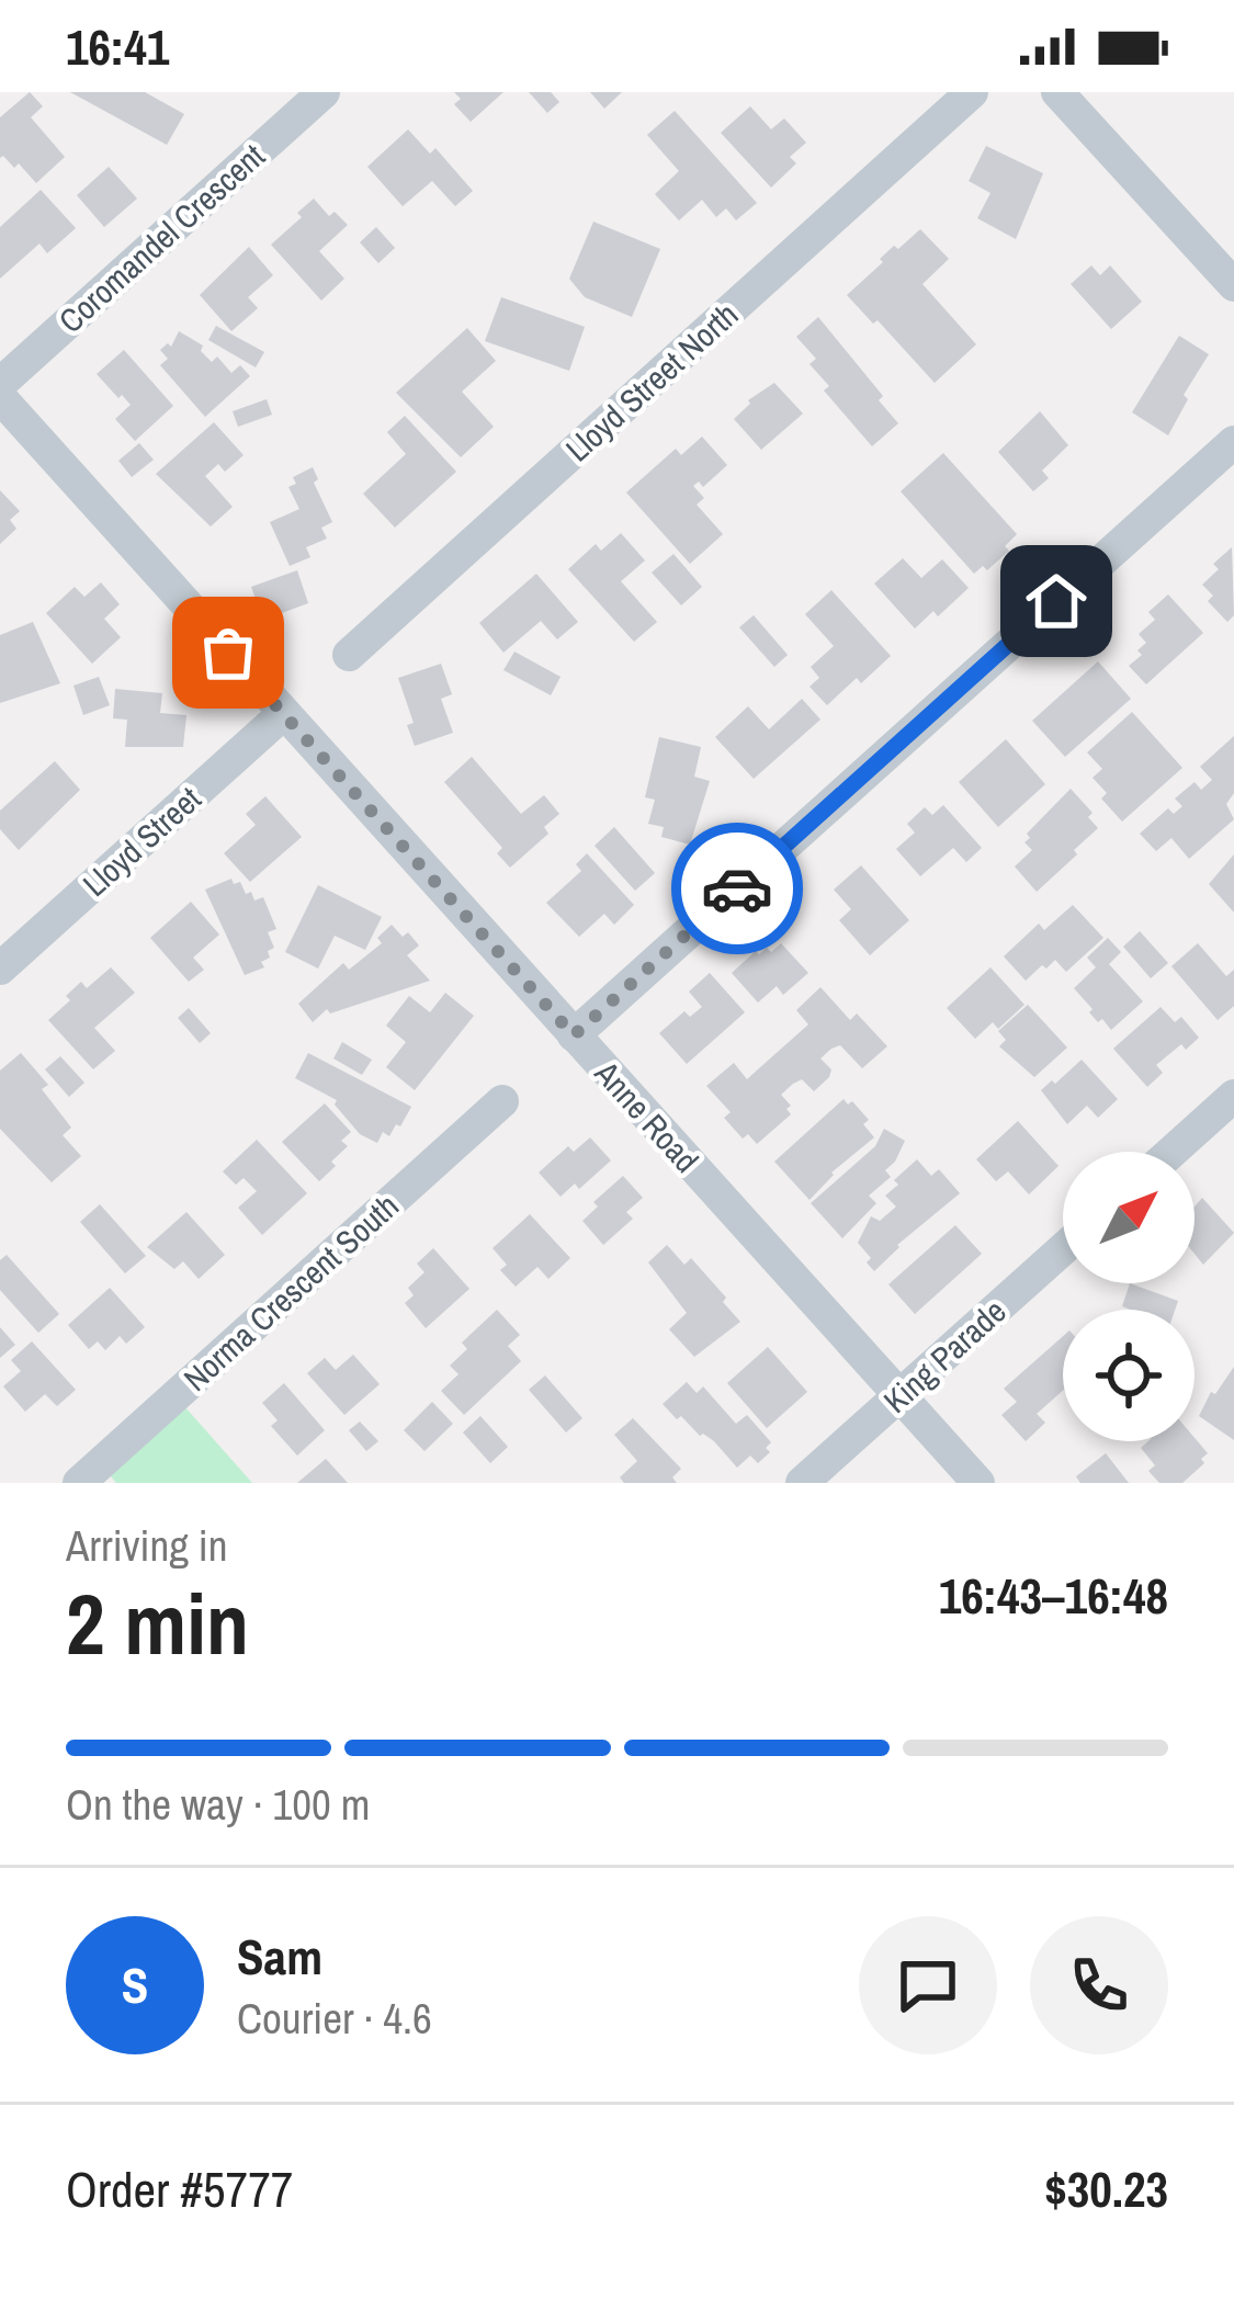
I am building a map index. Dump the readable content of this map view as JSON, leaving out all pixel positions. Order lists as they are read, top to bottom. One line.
{"streets":{"street":["Coromandel Crescent","Lloyd Street North","Lloyd Street","Anne Road","Norma Crescent South","King Parade"]},"crossings":[["Lloyd Street","Anne Road"],["Anne Road","King Parade"]],"north":"top right","page":{"status":"16:41","heading":["2 min","Arriving in","16:43–16:48"],"panel":["Sam","Courier · 4.6","Order #5777","$30.23"],"bar":"On the way · 100 m","round":"S"}}
